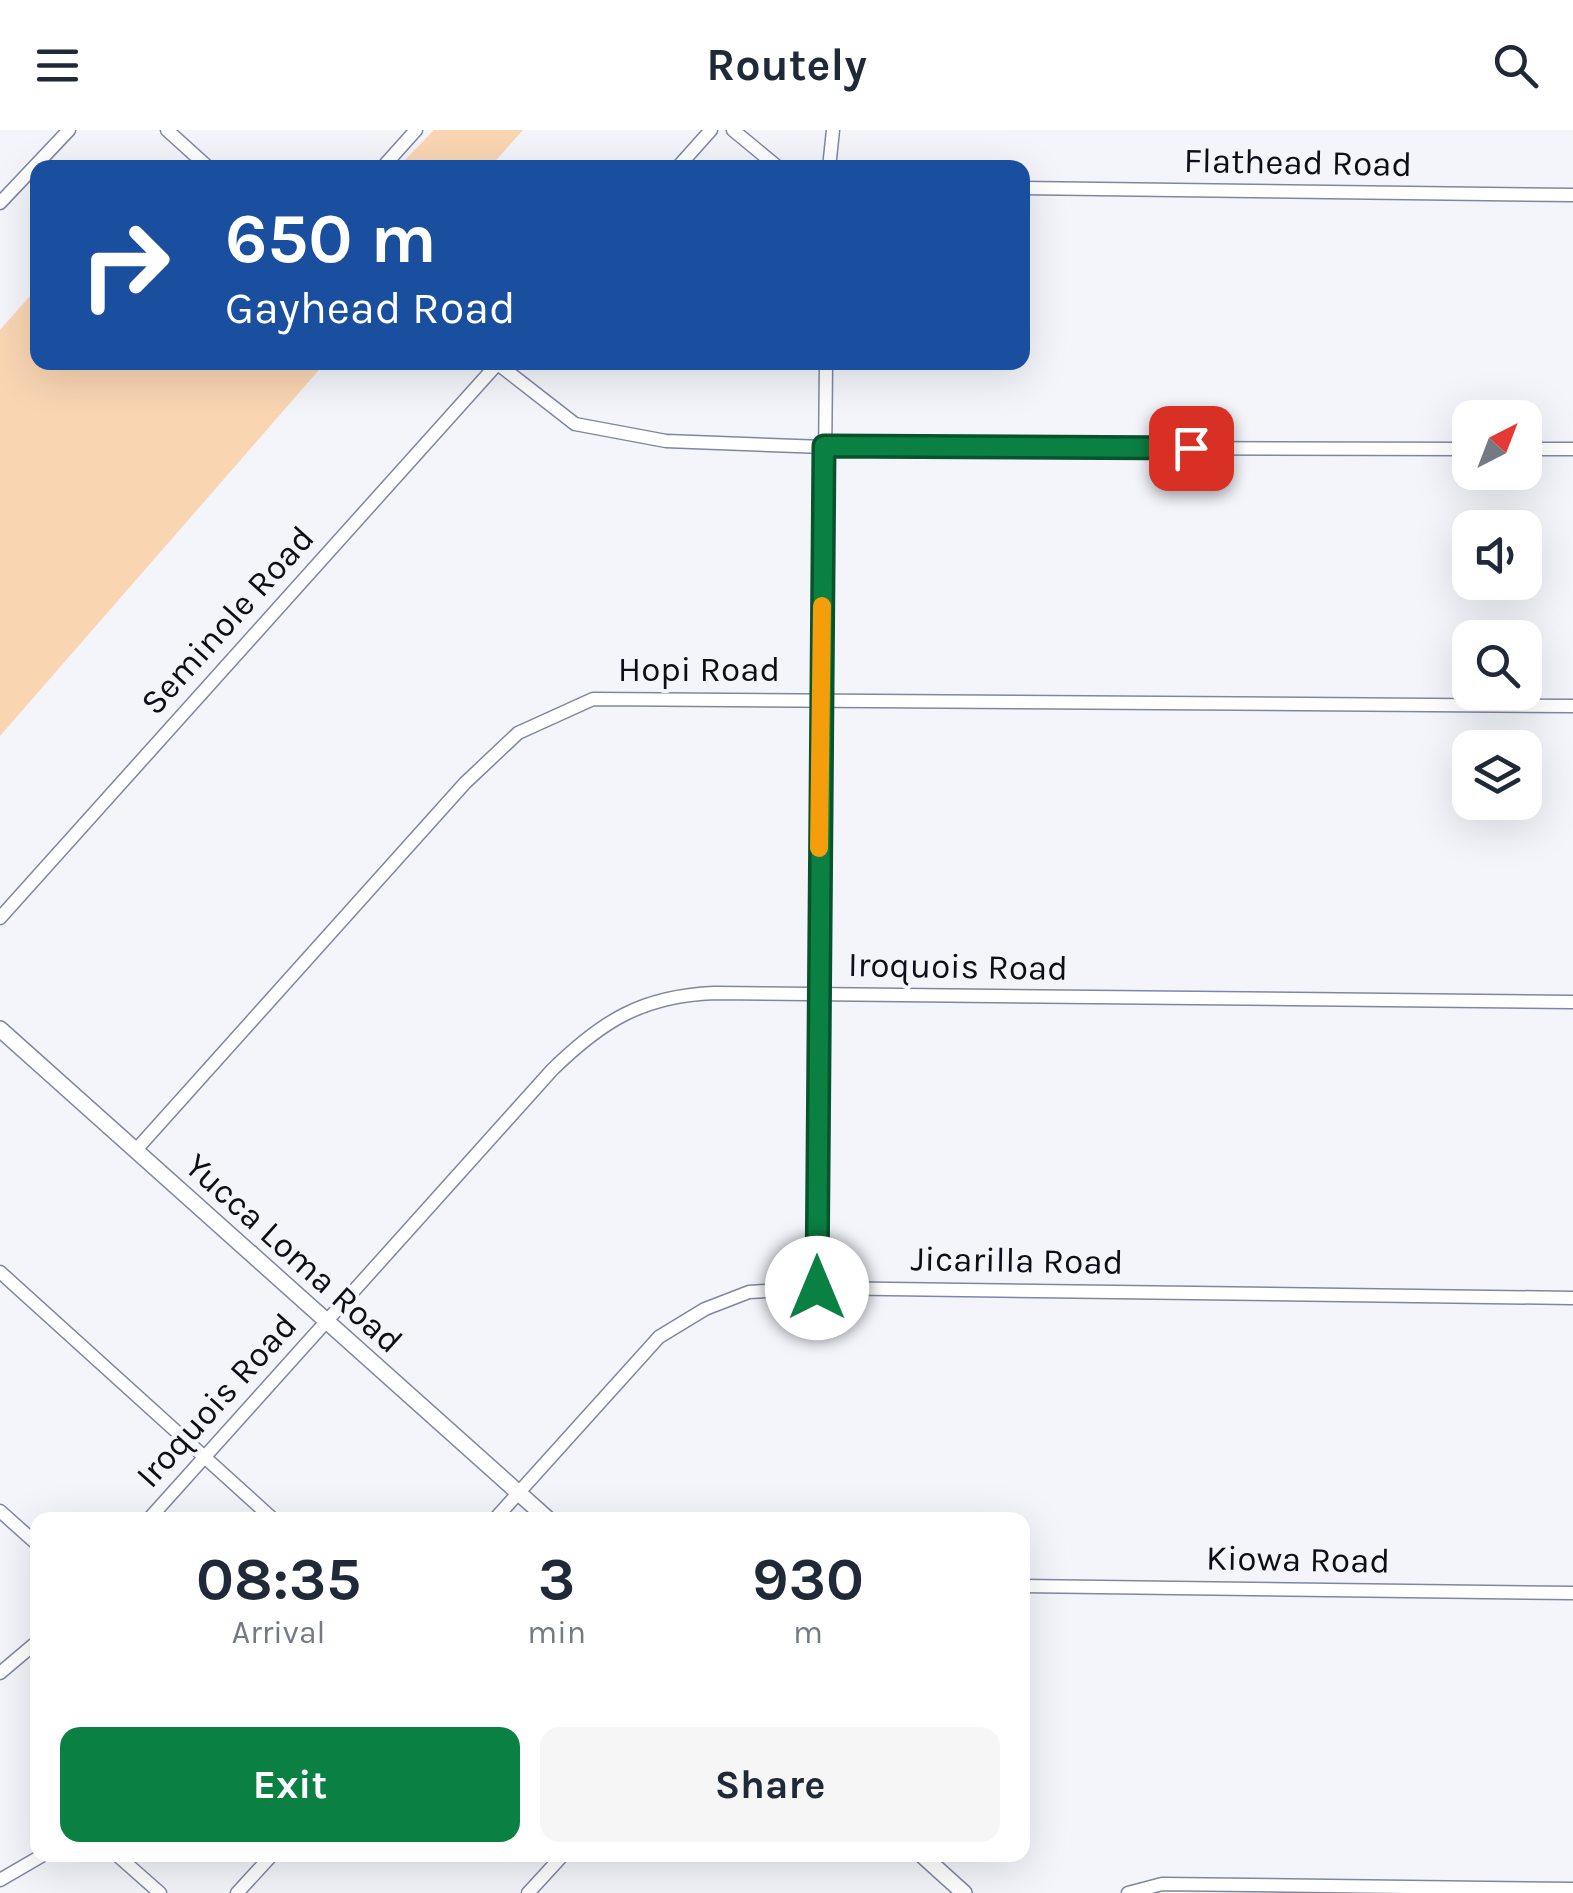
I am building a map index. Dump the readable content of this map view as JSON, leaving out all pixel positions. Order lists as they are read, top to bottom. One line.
{"streets":{"main road":["Yucca Loma Road"],"street":["Flathead Road","Seminole Road","Hopi Road","Iroquois Road","Jicarilla Road","Kiowa Road"]},"crossings":[["Hopi Road","Yucca Loma Road"],["Iroquois Road","Yucca Loma Road"],["Yucca Loma Road","Jicarilla Road"]],"north":"top right","page":{"header":"Routely","turn":["650 m","Gayhead Road"],"eta":["08:35","Arrival","3","min","930","m"],"buttons":["Exit","Share"]}}
